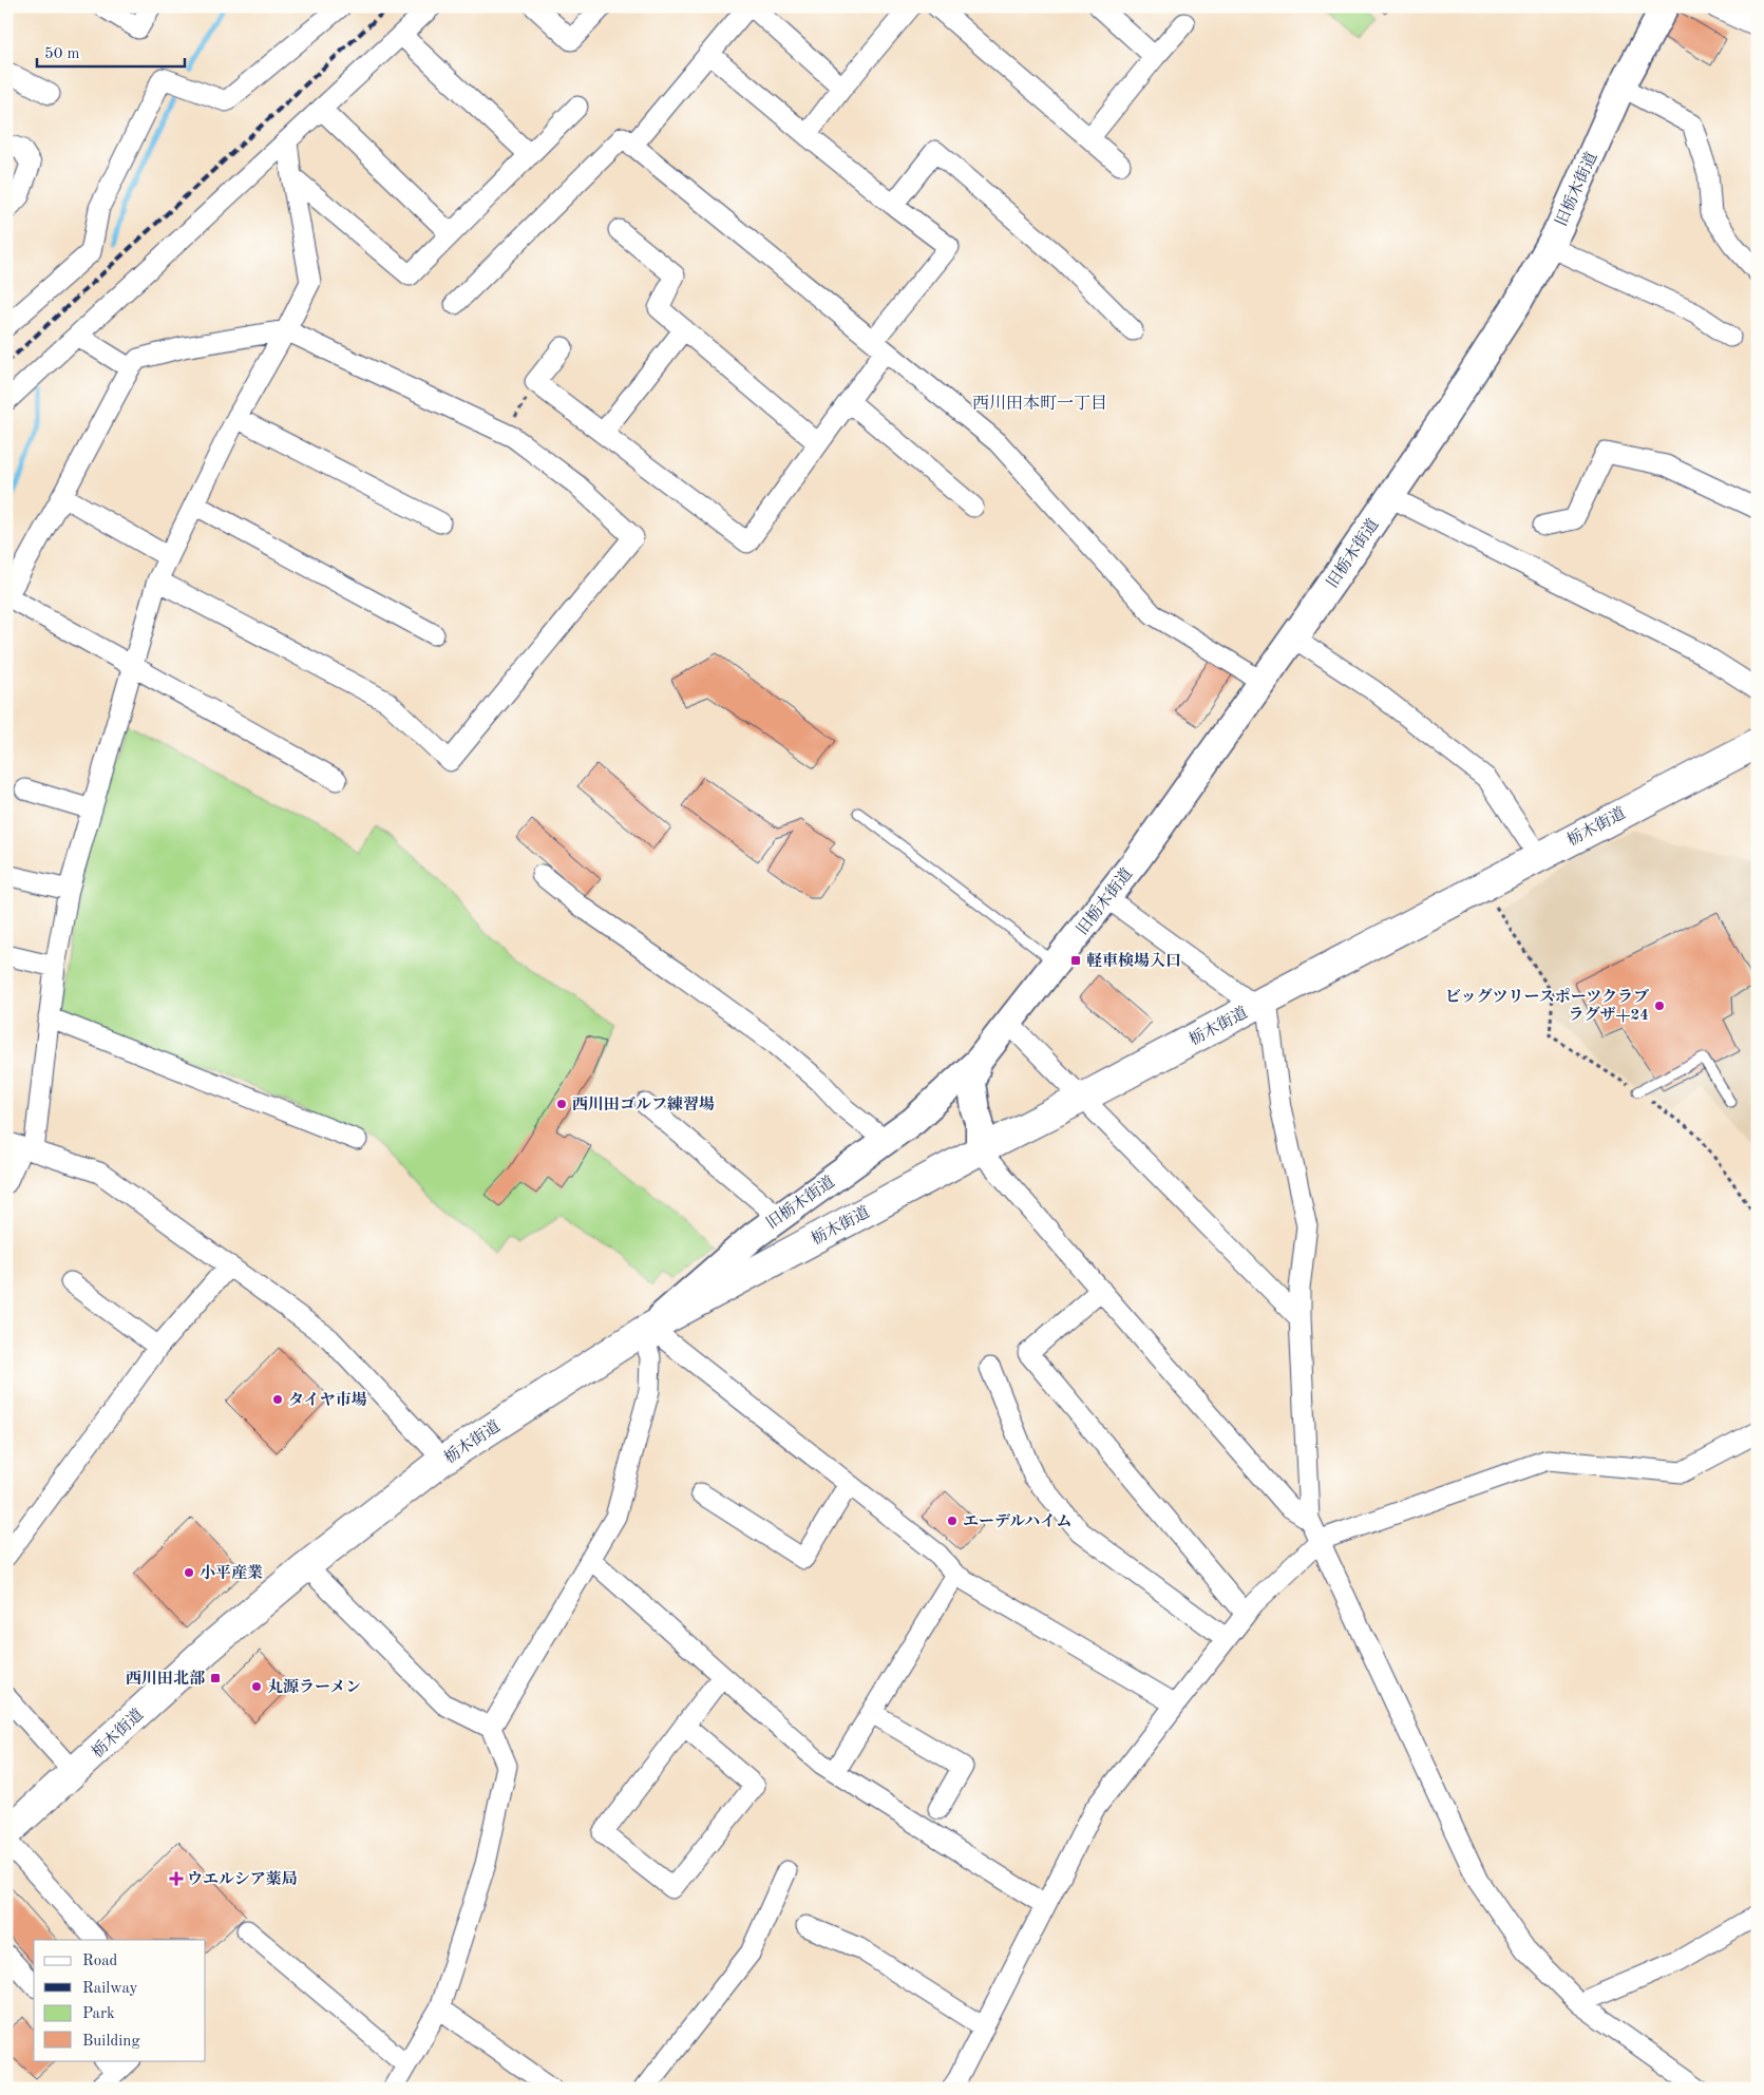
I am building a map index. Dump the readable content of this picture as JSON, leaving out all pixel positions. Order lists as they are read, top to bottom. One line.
{"streets":{"main road":["旧栃木街道","栃木街道"]},"crossings":[["旧栃木街道","栃木街道"]],"districts":["西川田本町一丁目"],"places":{"transit":["軽車検場入口","西川田北部"],"other":["ビッグツリースポーツクラブ ラグザ+24","西川田ゴルフ練習場","タイヤ市場","エーデルハイム","小平産業","丸源ラーメン"],"health":["ウエルシア薬局"]},"legend":["Road","Railway","Park","Building"],"scale_bar":"50 m"}
